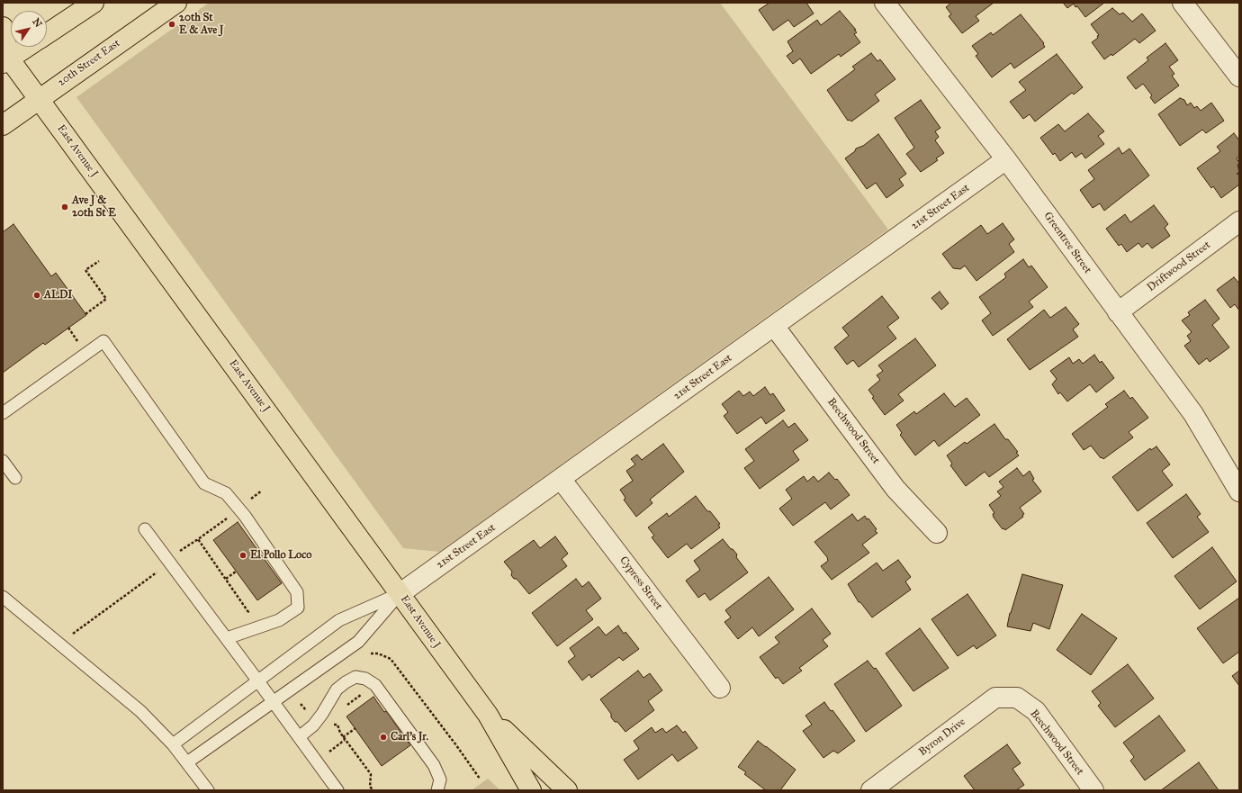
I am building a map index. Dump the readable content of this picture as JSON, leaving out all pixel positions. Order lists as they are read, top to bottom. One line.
{"streets":{"main road":["20th Street East","East Avenue J"],"street":["21st Street East","Greentree Street","Driftwood Street","Beechwood Street","Cypress Street","Byron Drive"]},"crossings":[["20th Street East","East Avenue J"],["East Avenue J","21st Street East"],["21st Street East","Greentree Street"],["21st Street East","Beechwood Street"],["21st Street East","Cypress Street"],["Greentree Street","Driftwood Street"],["Beechwood Street","Byron Drive"]],"places":["20th St E & Ave J","Ave J & 20th St E","ALDI","El Pollo Loco","Carl's Jr."],"north":"top right"}
